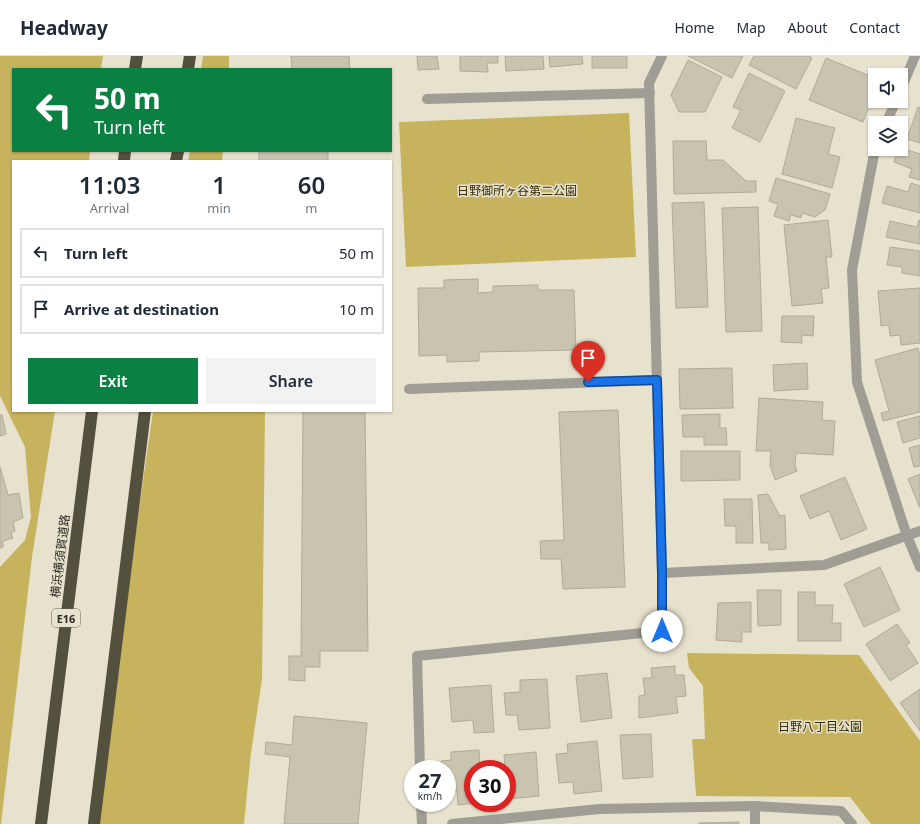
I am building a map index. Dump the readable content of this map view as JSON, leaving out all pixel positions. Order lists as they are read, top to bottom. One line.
{"streets":{"highway":["横浜横須賀道路","E16"]},"parks":["日野御所ヶ谷第二公園","日野八丁目公園"],"page":{"header":"Headway","nav":["Home","Map","About","Contact"],"turn":["50 m","Turn left"],"eta":["11:03","Arrival","1","min","60","m"],"list":[{"name":"Turn left","value":"50 m"},{"name":"Arrive at destination","value":"10 m"}],"buttons":["Exit","Share"],"speed":"27 km/h","limit":"30"}}
